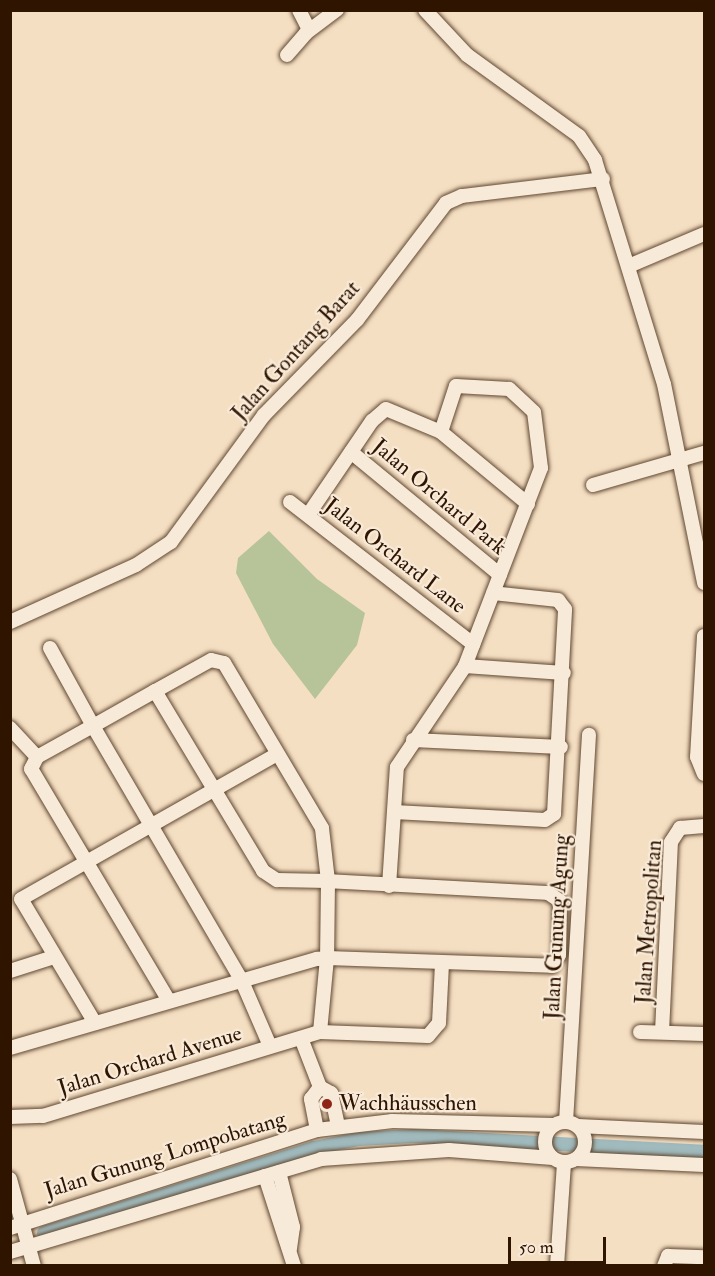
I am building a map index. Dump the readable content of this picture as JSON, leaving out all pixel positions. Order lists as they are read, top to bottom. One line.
{"streets":{"street":["Jalan Gontang Barat","Jalan Orchard Park","Jalan Orchard Lane","Jalan Metropolitan","Jalan Gunung Agung","Jalan Orchard Avenue","Jalan Gunung Lompobatang"]},"crossings":[["Jalan Gunung Agung","Jalan Gunung Lompobatang"]],"places":["Wachhäusschen"],"scale_bar":"50 m"}
